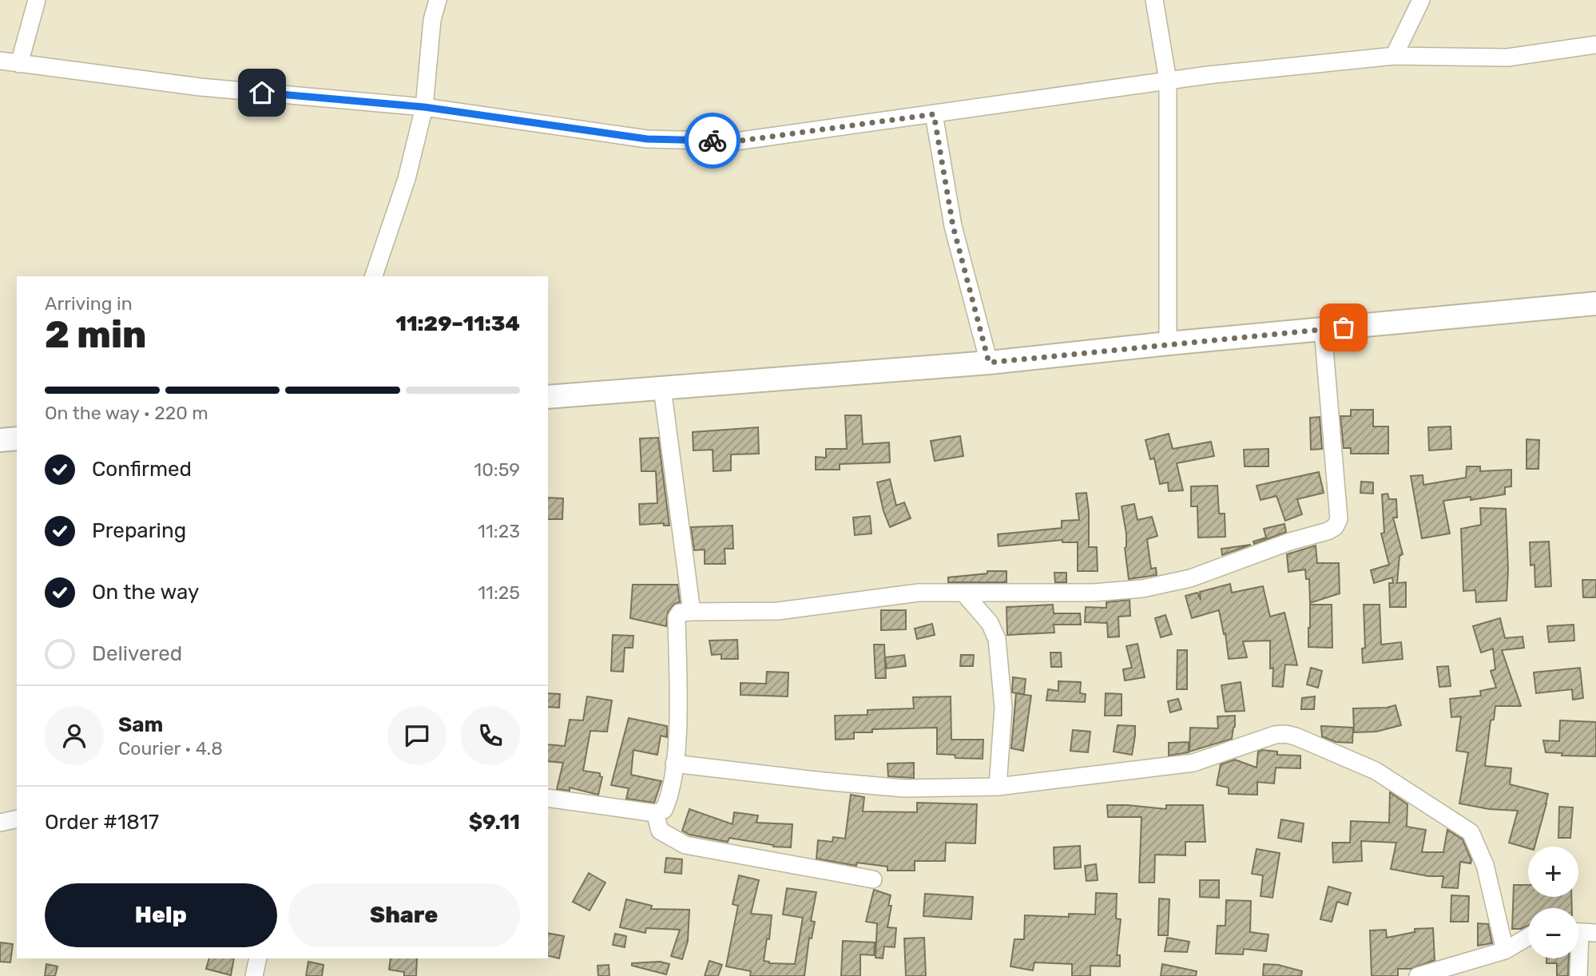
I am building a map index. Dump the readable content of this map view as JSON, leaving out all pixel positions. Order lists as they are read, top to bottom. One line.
{"page":{"heading":["2 min","Arriving in","11:29–11:34"],"panel":["Sam","Courier · 4.8","Order #1817","$9.11"],"bar":"On the way · 220 m","list":[["Confirmed","10:59"],["Preparing","11:23"],["On the way","11:25"],"Delivered"],"map_buttons":["+","−"],"buttons":["Help","Share"]}}
